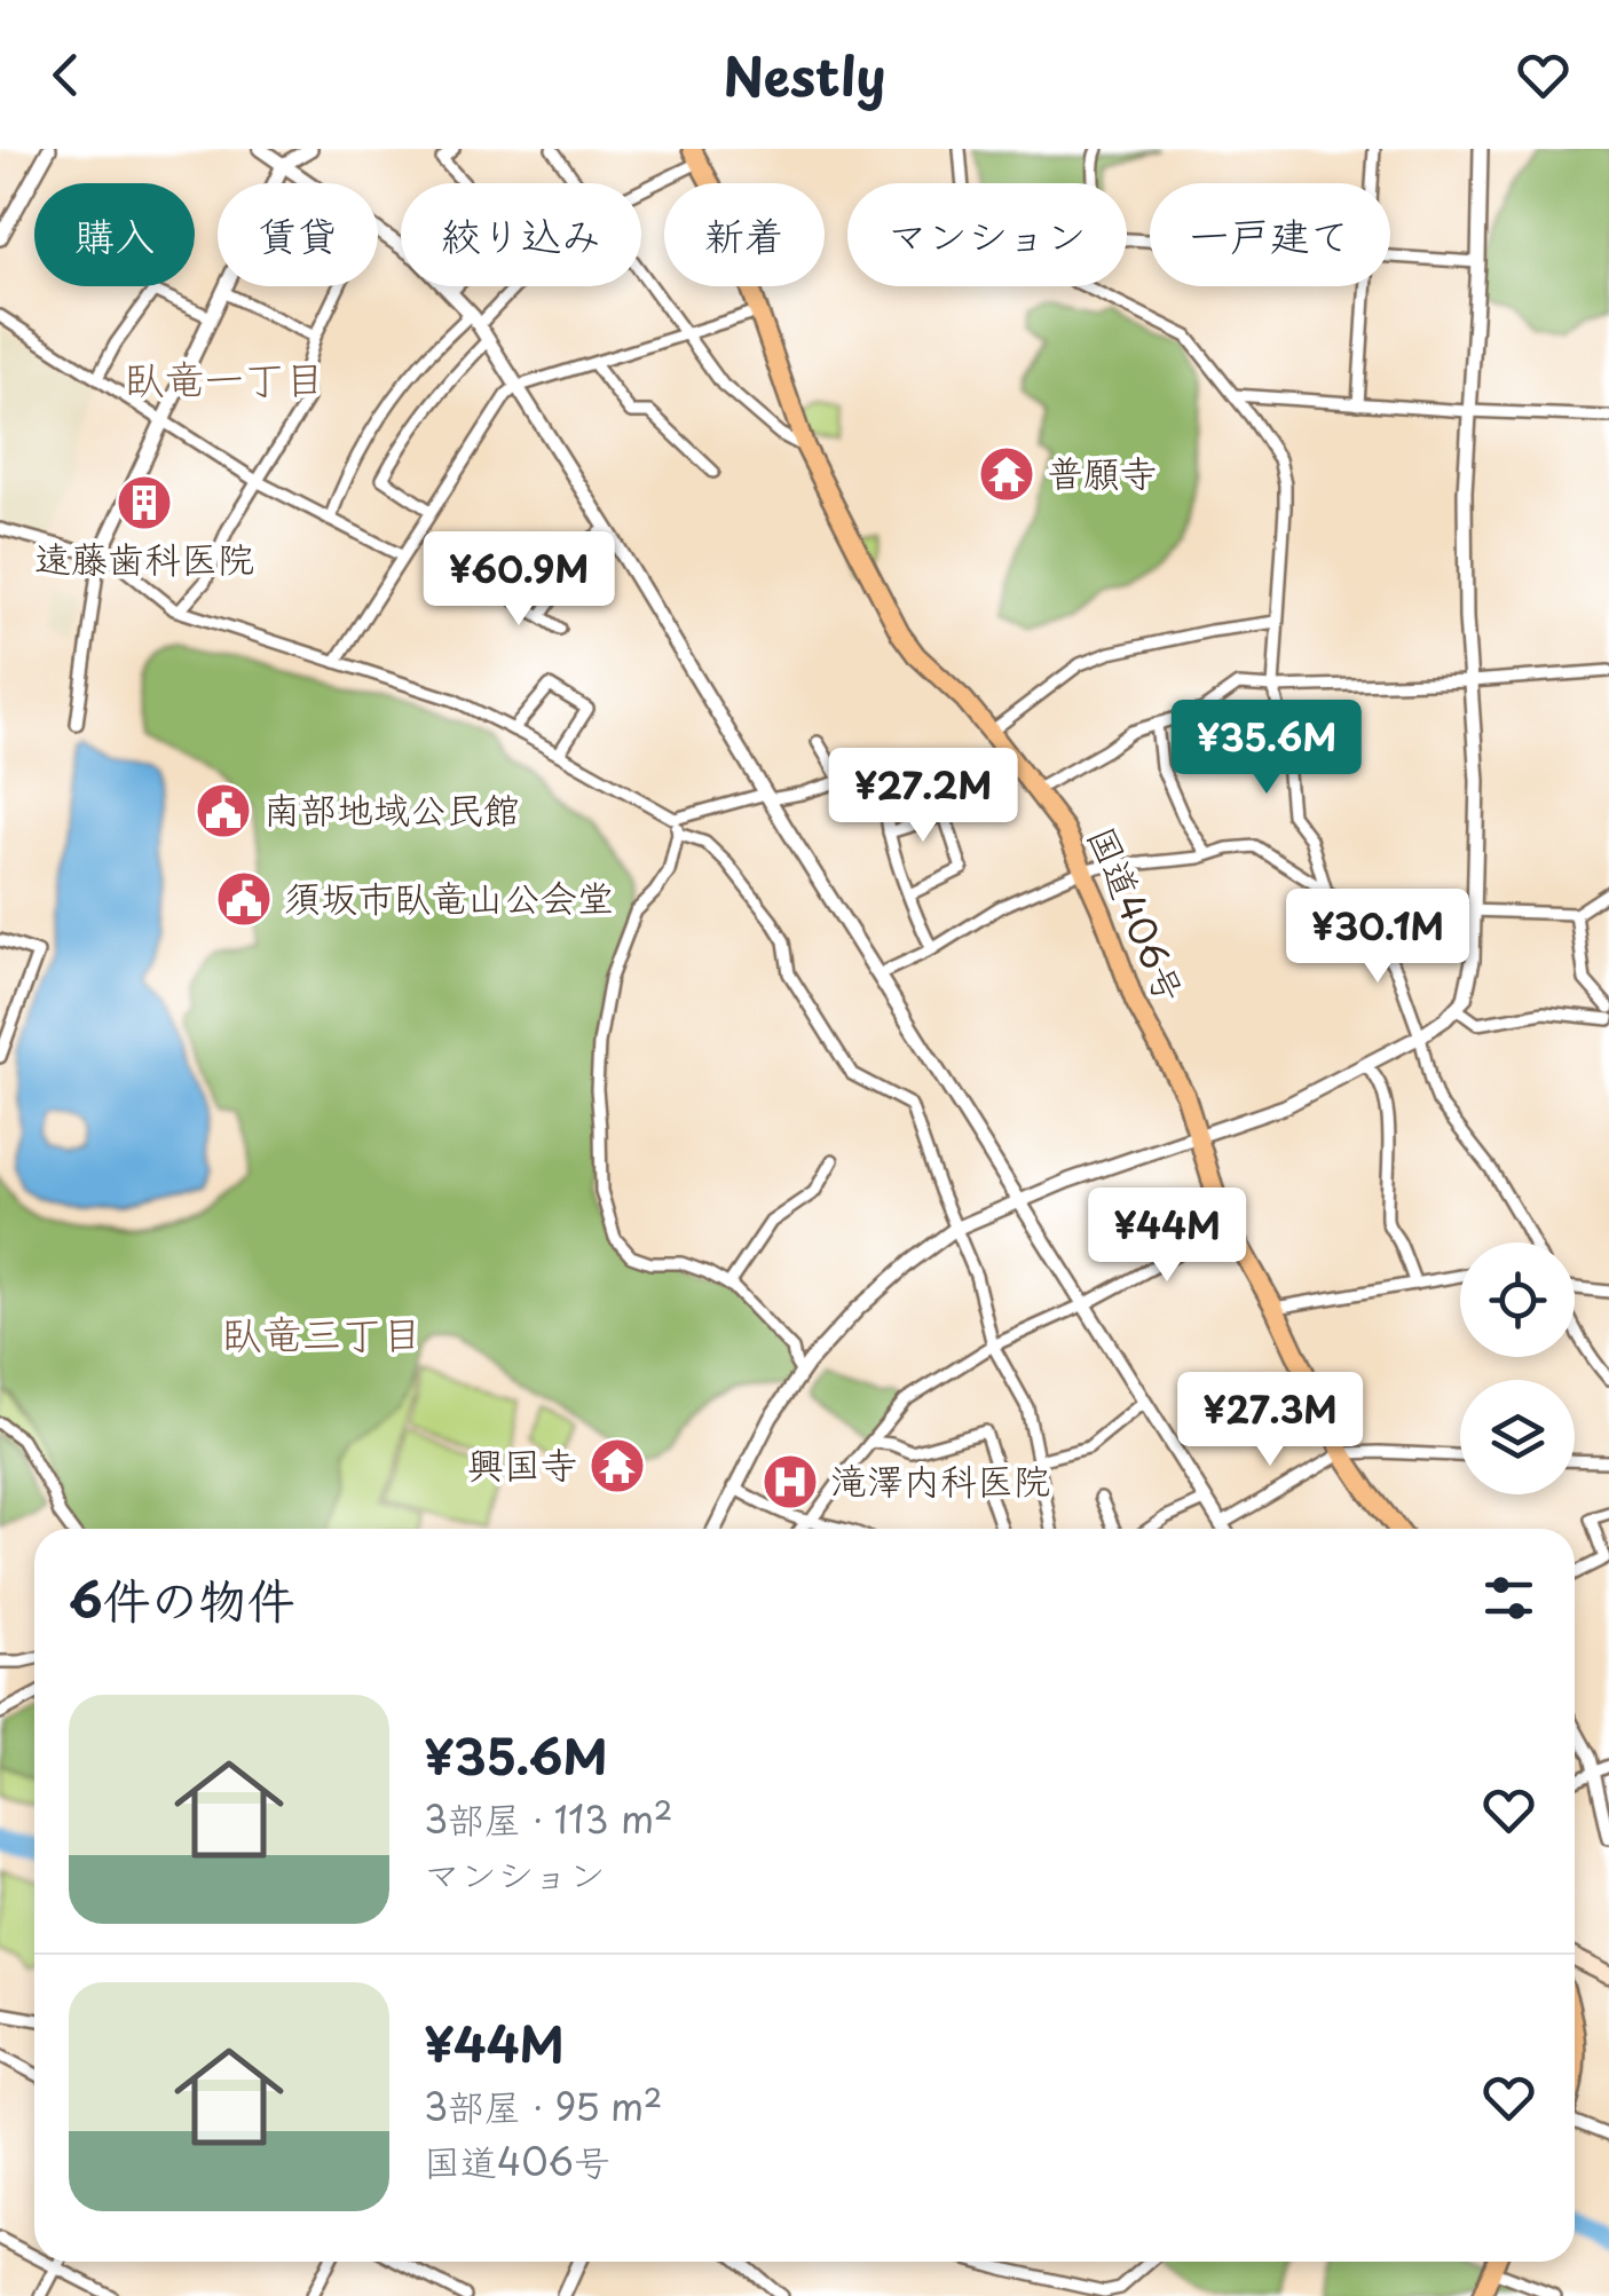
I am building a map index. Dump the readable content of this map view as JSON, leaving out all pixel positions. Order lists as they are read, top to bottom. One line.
{"streets":{"highway":["国道406号"]},"districts":["臥竜一丁目","臥竜三丁目"],"places":{"temple":["普願寺","興国寺"],"building":["遠藤歯科医院"],"public building":["南部地域公民館","須坂市臥竜山公会堂"],"hospital":["滝澤内科医院"]},"page":{"header":"Nestly","chip":["購入","賃貸","絞り込み","新着","マンション","一戸建て"],"price":["¥60.9M","¥35.6M","¥27.2M","¥30.1M","¥44M","¥27.3M"],"heading":"6件の物件","list":[{"name":"¥35.6M","note":"3部屋 · 113 m² · マンション"},{"name":"¥44M","note":"3部屋 · 95 m² · 国道406号"}]}}
